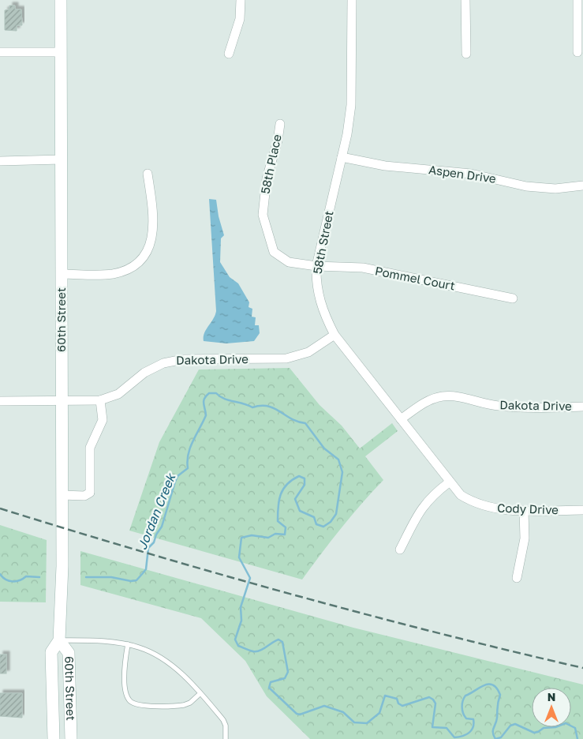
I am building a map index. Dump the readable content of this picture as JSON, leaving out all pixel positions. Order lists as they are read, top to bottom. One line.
{"streets":{"main road":["60th Street"],"street":["58th Place","Aspen Drive","58th Street","Pommel Court","Dakota Drive","Cody Drive"]},"crossings":[["58th Place","58th Street"],["58th Place","Pommel Court"],["Aspen Drive","58th Street"],["58th Street","Pommel Court"],["58th Street","Dakota Drive"],["58th Street","Cody Drive"],["60th Street","Dakota Drive"]],"water":["Jordan Creek"],"north":"top"}
